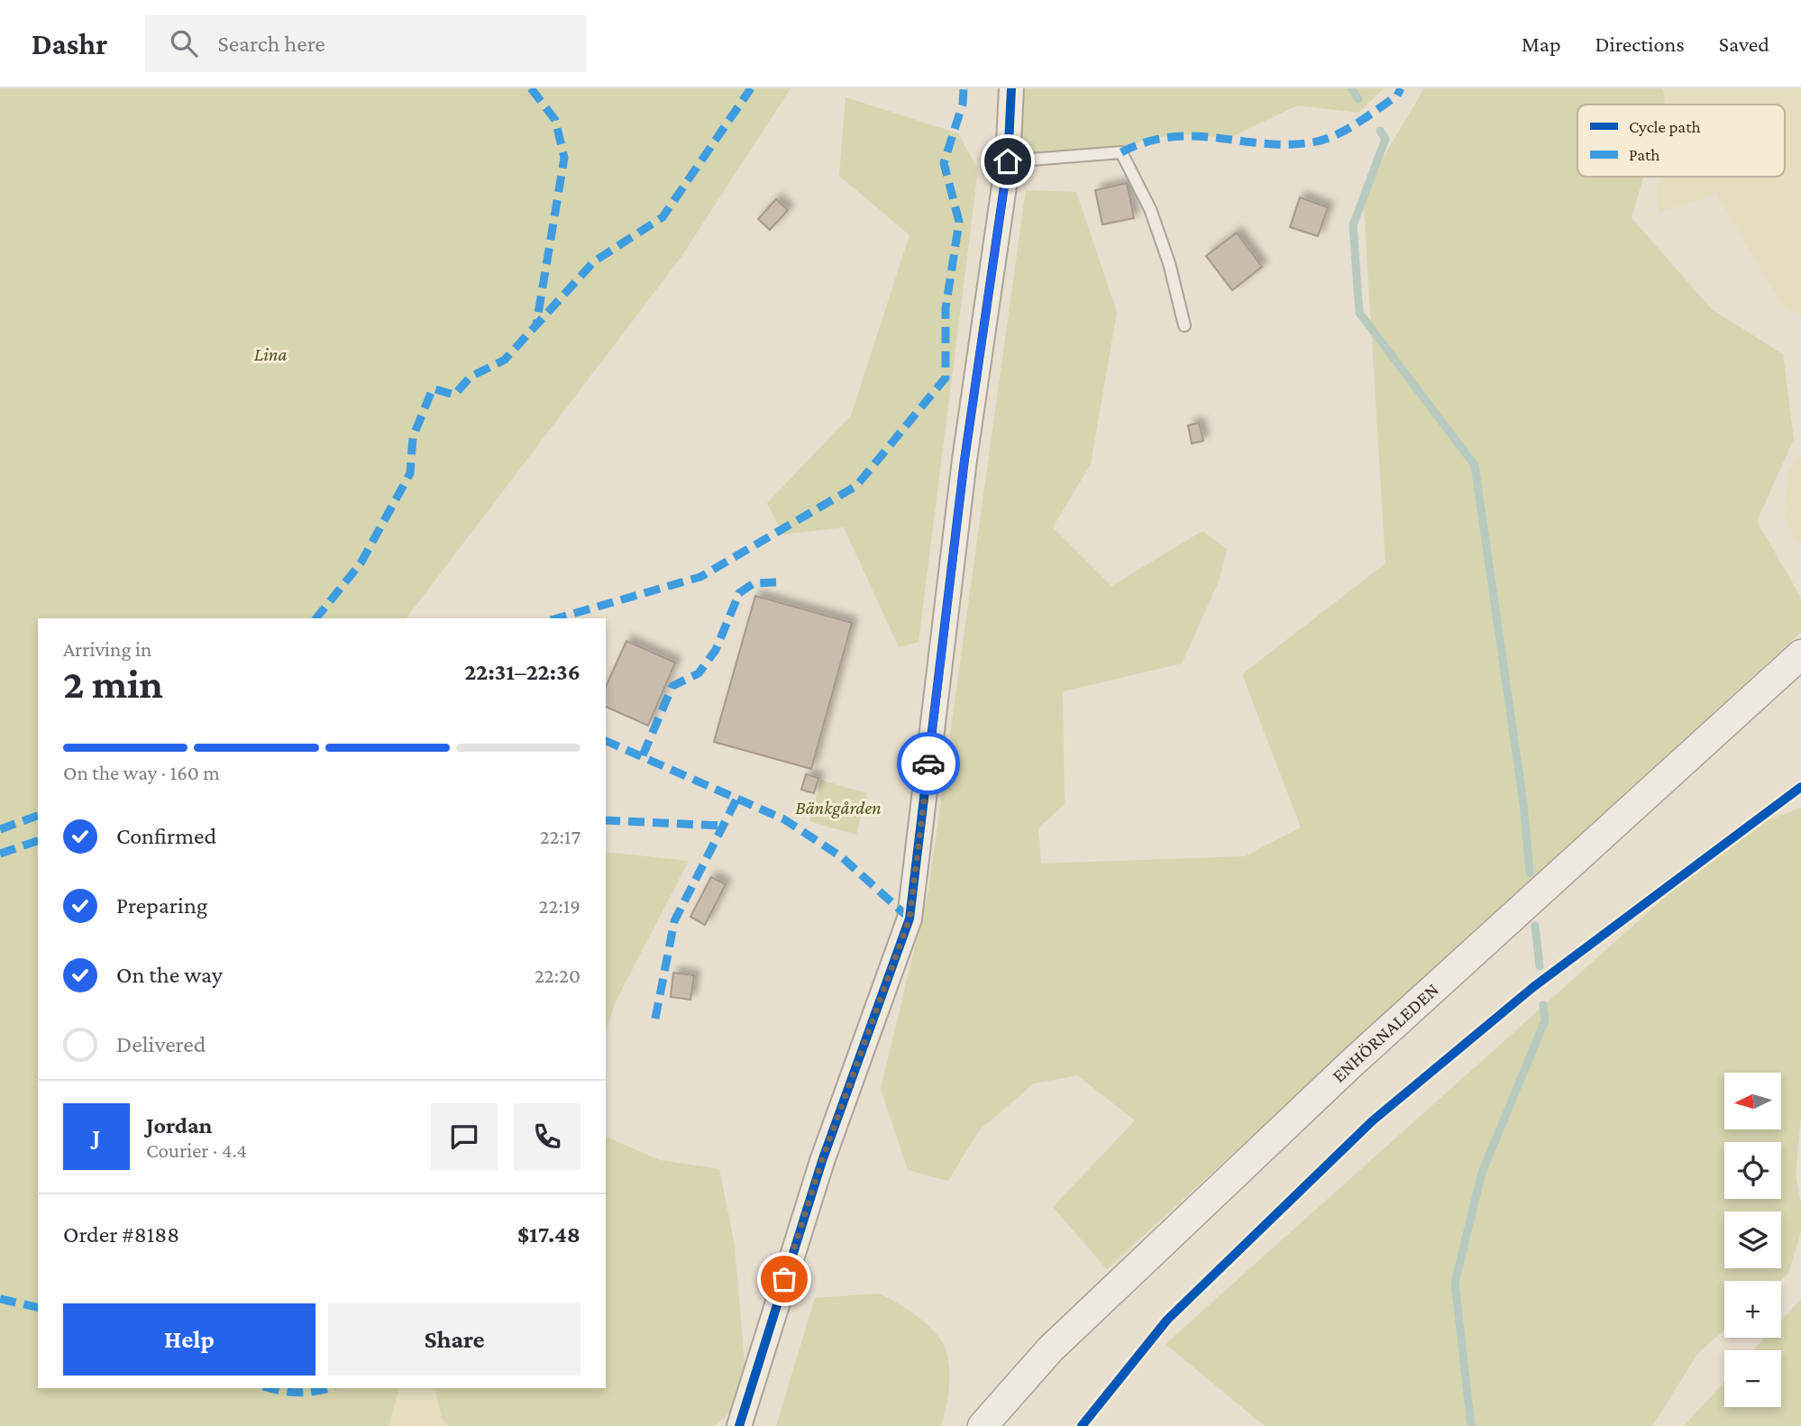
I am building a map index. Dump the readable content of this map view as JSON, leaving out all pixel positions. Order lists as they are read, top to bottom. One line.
{"streets":{"street":["ENHÖRNALEDEN"]},"parks":["Lina","Bänkgården"],"legend":["Cycle path","Path"],"north":"left","page":{"header":"Dashr","search":"Search here","nav":["Map","Directions","Saved"],"heading":["2 min","Arriving in","22:31–22:36"],"panel":["Jordan","Courier · 4.4","Order #8188","$17.48"],"bar":"On the way · 160 m","list":[["Confirmed","22:17"],["Preparing","22:19"],["On the way","22:20"],"Delivered"],"map_buttons":["+","−"],"round":"J","buttons":["Help","Share"]}}
